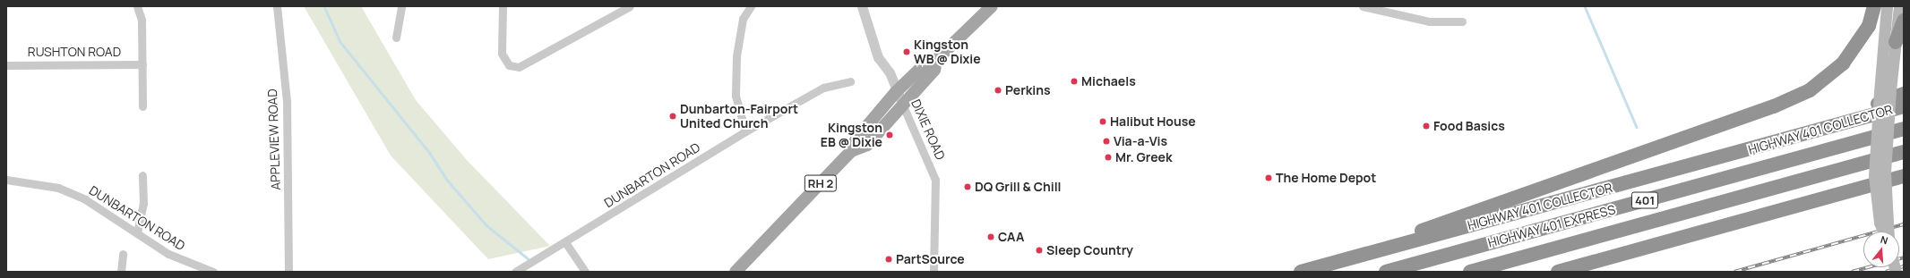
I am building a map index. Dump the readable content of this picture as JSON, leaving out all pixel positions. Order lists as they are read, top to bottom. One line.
{"streets":{"highway":["HIGHWAY 401 COLLECTOR","401","HIGHWAY 401 EXPRESS"],"main road":["RH 2"],"street":["RUSHTON ROAD","DIXIE ROAD","APPLEVIEW ROAD","DUNBARTON ROAD"]},"crossings":[["DIXIE ROAD","RH 2"]],"places":["Kingston WB @ Dixie","Michaels","Perkins","Dunbarton-Fairport United Church","Halibut House","Food Basics","Kingston EB @ Dixie","Via-a-Vis","Mr. Greek","The Home Depot","DQ Grill & Chill","CAA","Sleep Country","PartSource"],"north":"top"}
